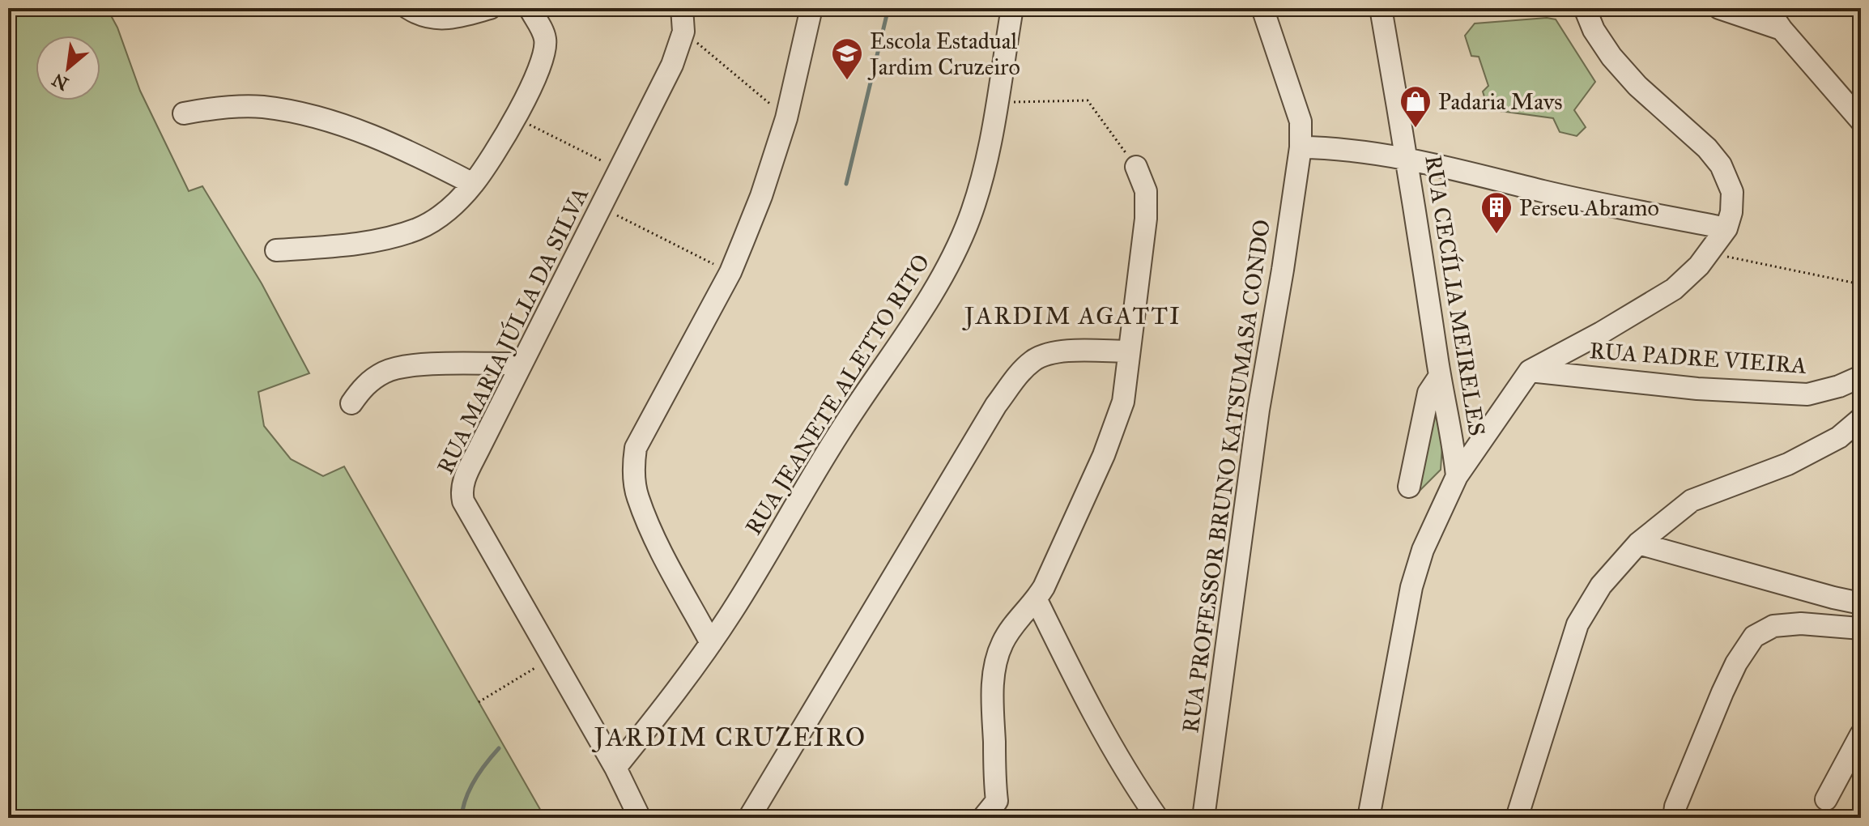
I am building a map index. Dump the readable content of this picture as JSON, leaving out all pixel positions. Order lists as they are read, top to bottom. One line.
{"streets":{"street":["RUA CECÍLIA MEIRELES","RUA MARIA JÚLIA DA SILVA","RUA PADRE VIEIRA","RUA JEANETE ALETTO RITO","RUA PROFESSOR BRUNO KATSUMASA CONDO"]},"crossings":[["RUA MARIA JÚLIA DA SILVA","RUA JEANETE ALETTO RITO"]],"districts":["JARDIM AGATTI","JARDIM CRUZEIRO"],"places":{"school or university":["Escola Estadual Jardim Cruzeiro"],"shop":["Padaria Mavs"],"building":["Perseu Abramo"]},"north":"bottom left"}
